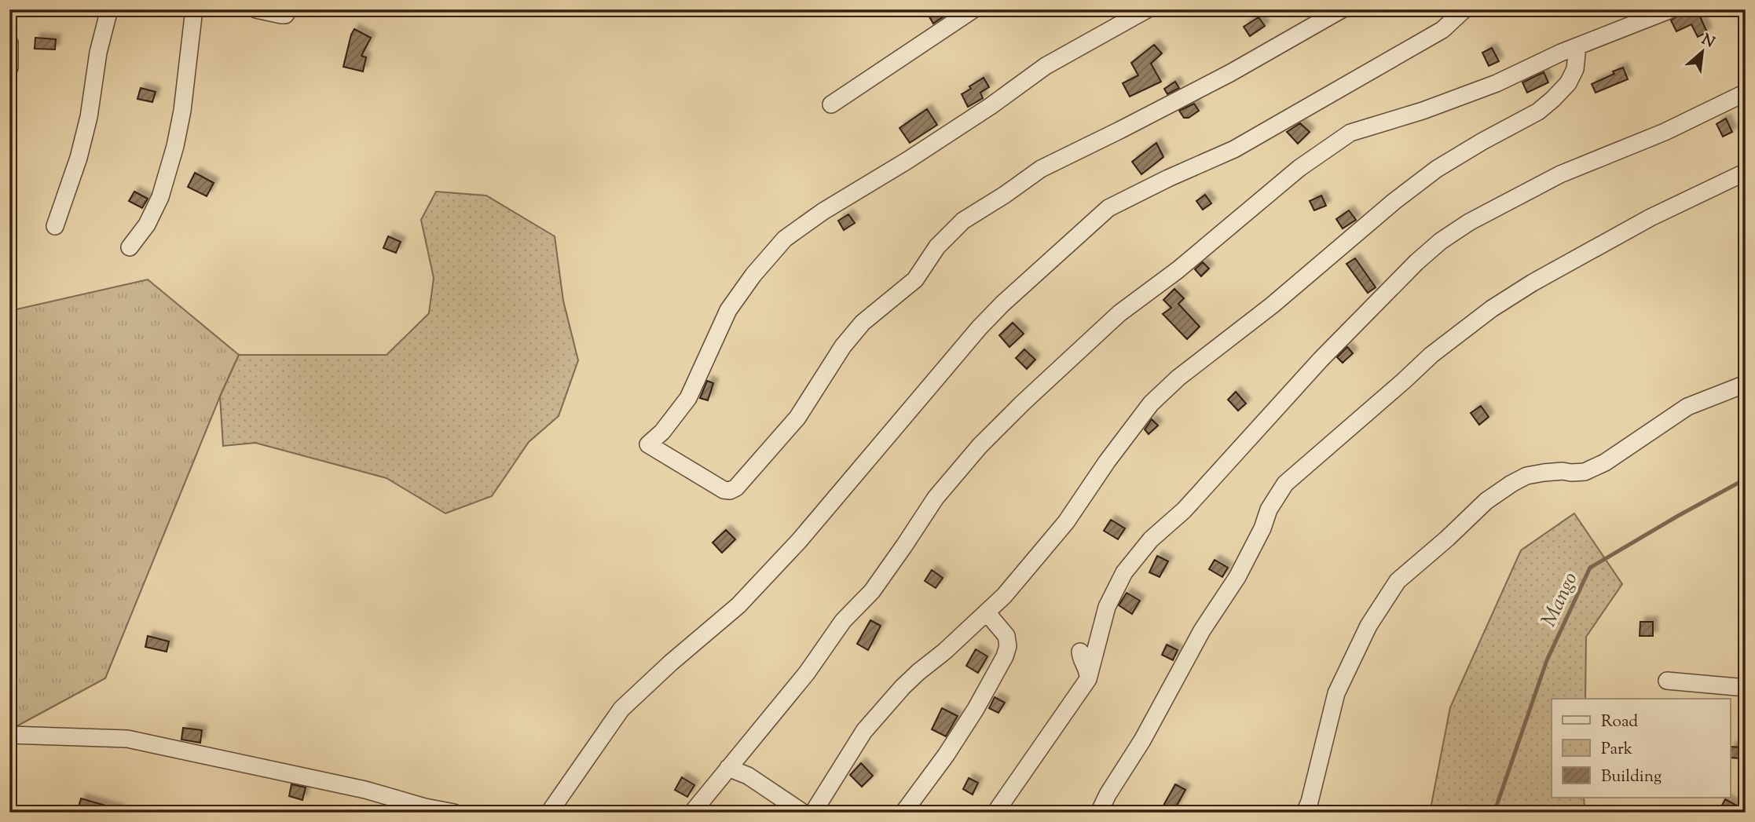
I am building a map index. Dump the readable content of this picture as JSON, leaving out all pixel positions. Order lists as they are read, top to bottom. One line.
{"water":["Mango"],"legend":["Road","Park","Building"],"north":"top right"}
